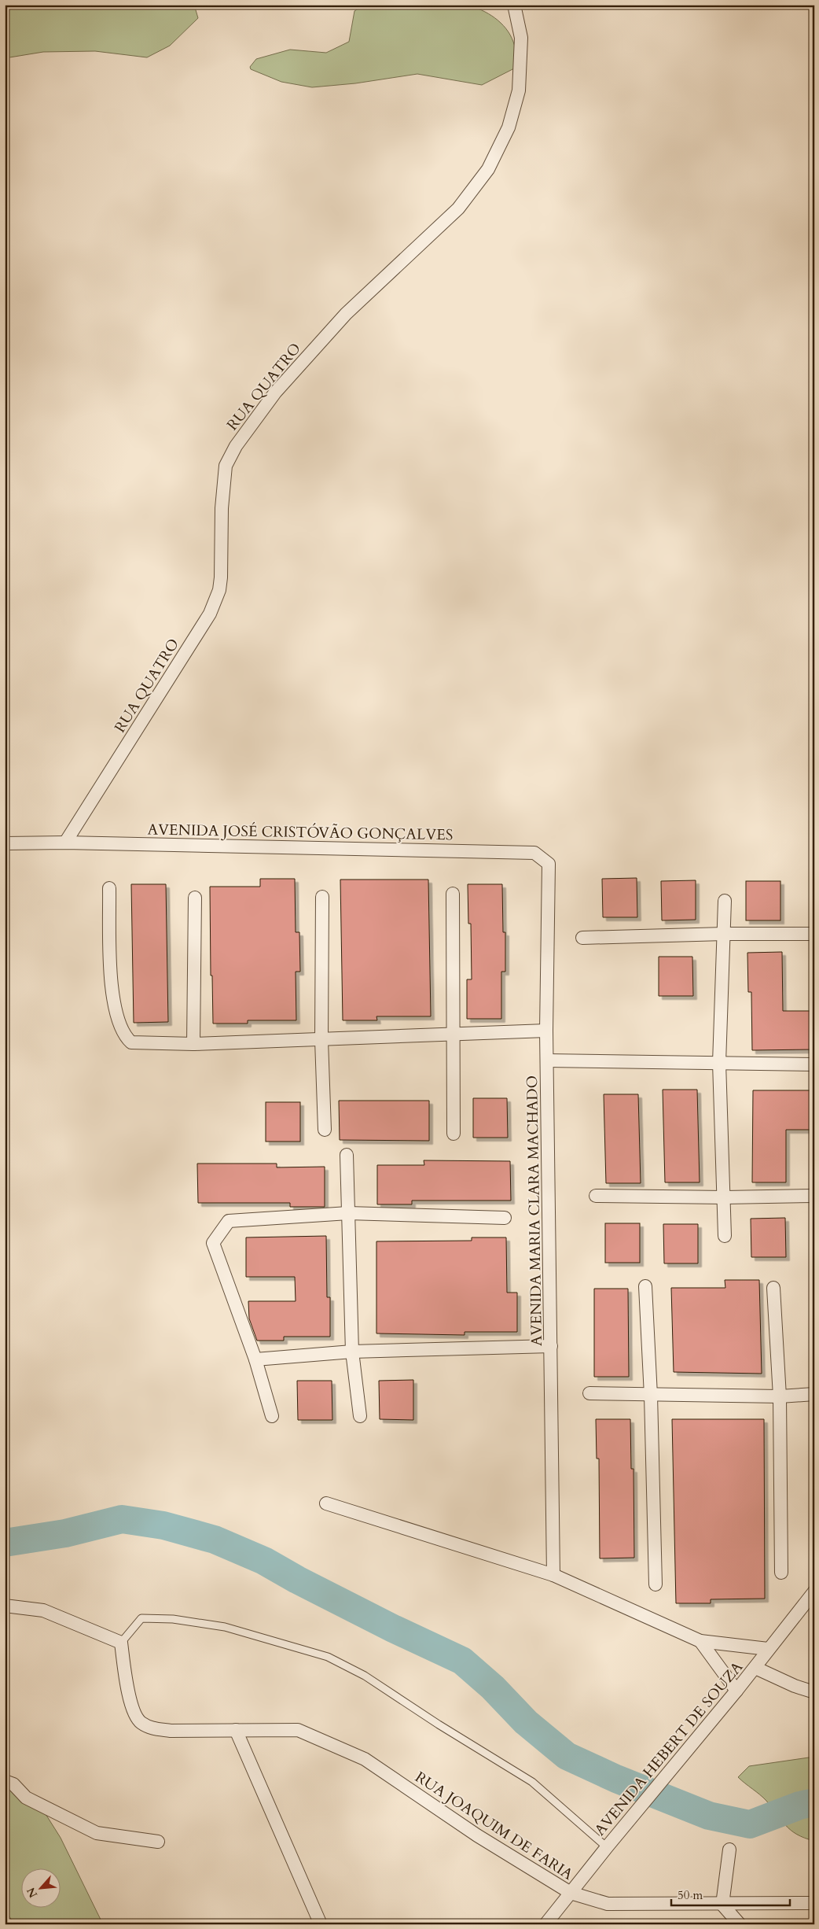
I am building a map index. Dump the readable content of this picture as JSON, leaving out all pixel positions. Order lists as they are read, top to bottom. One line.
{"streets":{"street":["RUA QUATRO","AVENIDA JOSÉ CRISTÓVÃO GONÇALVES","AVENIDA MARIA CLARA MACHADO","AVENIDA HEBERT DE SOUZA","RUA JOAQUIM DE FARIA"]},"crossings":[["RUA QUATRO","AVENIDA JOSÉ CRISTÓVÃO GONÇALVES"],["AVENIDA JOSÉ CRISTÓVÃO GONÇALVES","AVENIDA MARIA CLARA MACHADO"],["AVENIDA HEBERT DE SOUZA","RUA JOAQUIM DE FARIA"]],"scale_bar":"50 m","north":"bottom left"}
